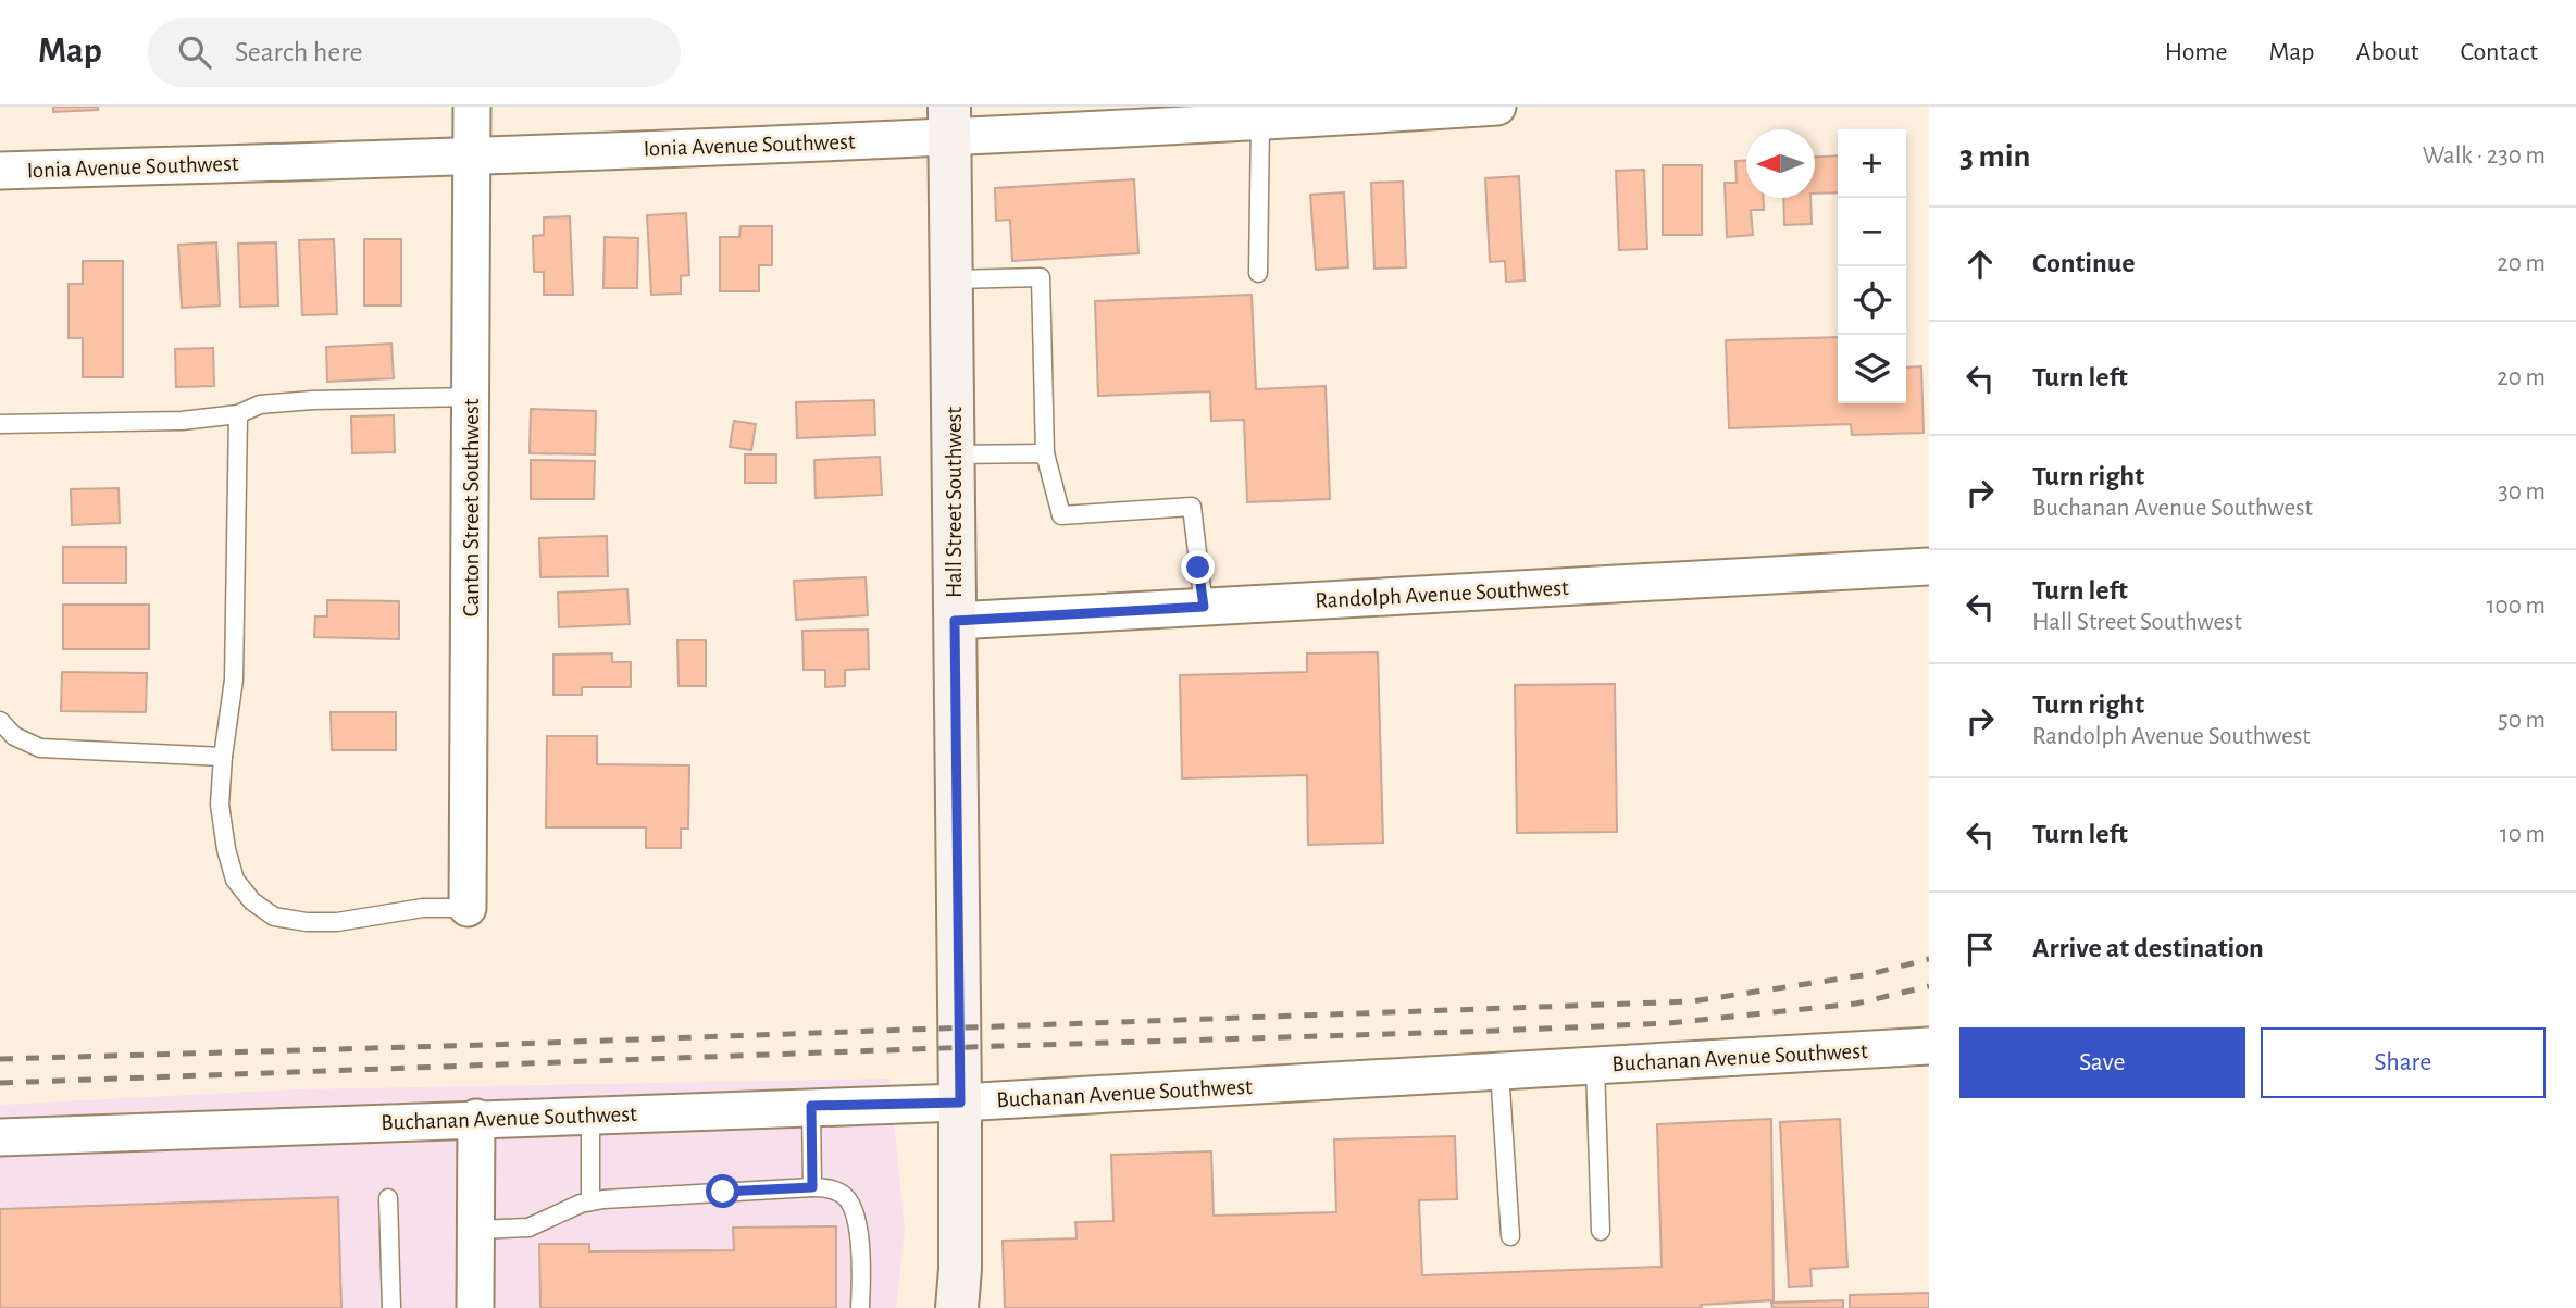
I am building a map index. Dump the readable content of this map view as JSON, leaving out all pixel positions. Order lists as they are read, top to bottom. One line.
{"streets":{"main road":["Hall Street Southwest"],"street":["Ionia Avenue Southwest","Canton Street Southwest","Randolph Avenue Southwest","Buchanan Avenue Southwest"]},"crossings":[["Ionia Avenue Southwest","Hall Street Southwest"],["Ionia Avenue Southwest","Canton Street Southwest"],["Hall Street Southwest","Randolph Avenue Southwest"],["Hall Street Southwest","Buchanan Avenue Southwest"]],"north":"left","page":{"header":"Map","search":"Search here","nav":["Home","Map","About","Contact"],"heading":["3 min","Walk · 230 m"],"map_buttons":["+","−"],"list":[["Continue","20 m"],["Turn left","20 m"],["Turn right","Buchanan Avenue Southwest","30 m"],["Turn left","Hall Street Southwest","100 m"],["Turn right","Randolph Avenue Southwest","50 m"],["Turn left","10 m"],"Arrive at destination"],"buttons":["Save","Share"]}}
